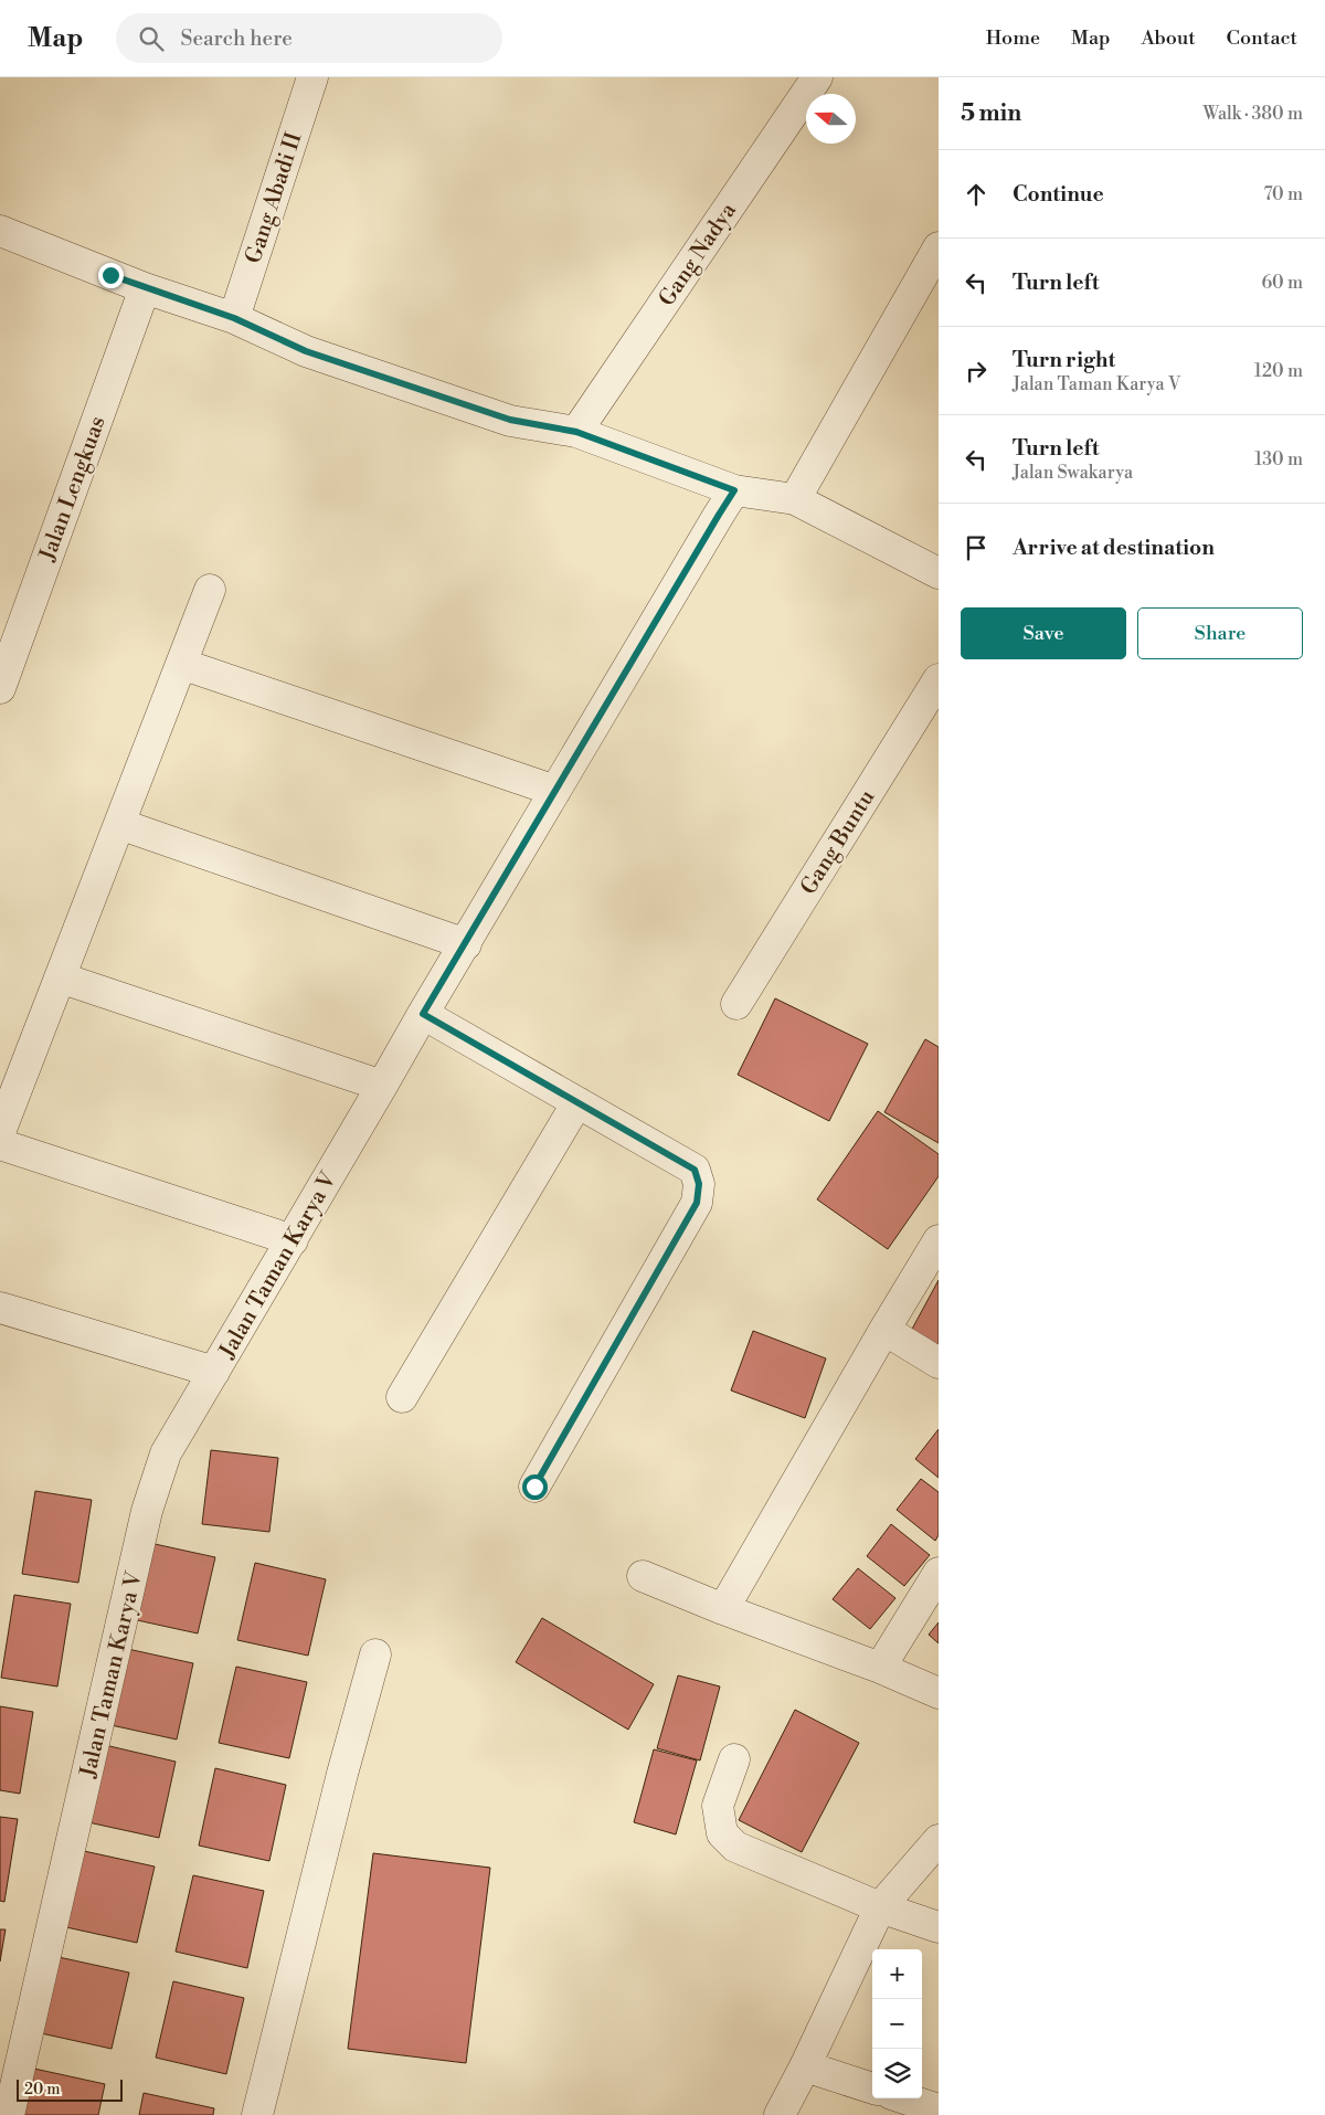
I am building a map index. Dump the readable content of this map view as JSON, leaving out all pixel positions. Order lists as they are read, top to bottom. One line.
{"streets":{"street":["Gang Abadi II","Gang Nadya","Jalan Lengkuas","Gang Buntu","Jalan Taman Karya V"]},"scale_bar":"20 m","north":"left","page":{"header":"Map","search":"Search here","nav":["Home","Map","About","Contact"],"heading":["5 min","Walk · 380 m"],"list":[["Continue","70 m"],["Turn left","60 m"],["Turn right","Jalan Taman Karya V","120 m"],["Turn left","Jalan Swakarya","130 m"],"Arrive at destination"],"buttons":["Save","Share"],"map_buttons":["+","−"],"scale":"20 m"}}
